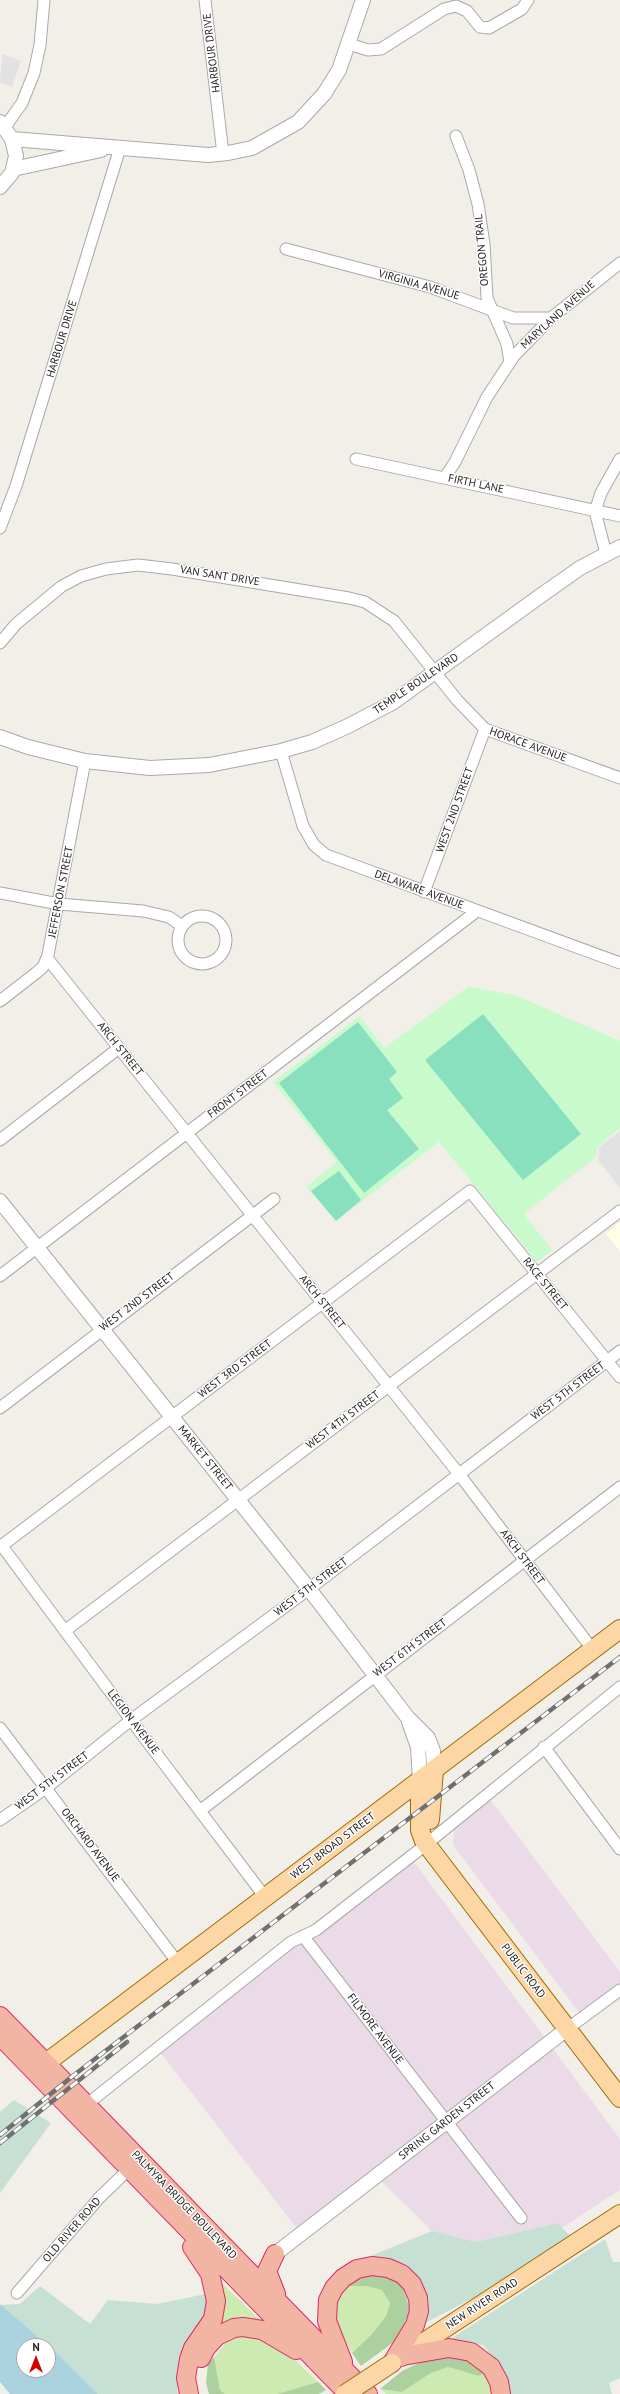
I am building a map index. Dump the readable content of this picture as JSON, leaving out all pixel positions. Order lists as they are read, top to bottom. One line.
{"streets":{"highway":["PALMYRA BRIDGE BOULEVARD"],"main road":["WEST BROAD STREET","PUBLIC ROAD","NEW RIVER ROAD"],"street":["HARBOUR DRIVE","OREGON TRAIL","VIRGINIA AVENUE","MARYLAND AVENUE","FIRTH LANE","VAN SANT DRIVE","TEMPLE BOULEVARD","HORACE AVENUE","WEST 2ND STREET","DELAWARE AVENUE","JEFFERSON STREET","ARCH STREET","FRONT STREET","RACE STREET","WEST 3RD STREET","WEST 5TH STREET","WEST 4TH STREET","MARKET STREET","WEST 6TH STREET","LEGION AVENUE","ORCHARD AVENUE","FILMORE AVENUE","SPRING GARDEN STREET","OLD RIVER ROAD"]},"crossings":[["OREGON TRAIL","VIRGINIA AVENUE"],["OREGON TRAIL","MARYLAND AVENUE"],["VIRGINIA AVENUE","MARYLAND AVENUE"],["MARYLAND AVENUE","FIRTH LANE"],["VAN SANT DRIVE","TEMPLE BOULEVARD"],["VAN SANT DRIVE","HORACE AVENUE"],["TEMPLE BOULEVARD","HORACE AVENUE"],["TEMPLE BOULEVARD","DELAWARE AVENUE"],["TEMPLE BOULEVARD","JEFFERSON STREET"],["HORACE AVENUE","WEST 2ND STREET"],["WEST 2ND STREET","DELAWARE AVENUE"],["WEST 2ND STREET","ARCH STREET"],["WEST 2ND STREET","MARKET STREET"],["DELAWARE AVENUE","FRONT STREET"],["JEFFERSON STREET","ARCH STREET"],["ARCH STREET","FRONT STREET"],["ARCH STREET","WEST 3RD STREET"],["ARCH STREET","WEST 5TH STREET"],["ARCH STREET","WEST 4TH STREET"],["ARCH STREET","WEST 6TH STREET"],["ARCH STREET","WEST BROAD STREET"],["FRONT STREET","MARKET STREET"],["RACE STREET","WEST 3RD STREET"],["RACE STREET","WEST 5TH STREET"],["RACE STREET","WEST 4TH STREET"],["WEST 3RD STREET","MARKET STREET"],["WEST 3RD STREET","LEGION AVENUE"],["WEST 5TH STREET","MARKET STREET"],["WEST 5TH STREET","LEGION AVENUE"],["WEST 5TH STREET","ORCHARD AVENUE"],["WEST 4TH STREET","MARKET STREET"],["WEST 4TH STREET","LEGION AVENUE"],["MARKET STREET","WEST 6TH STREET"],["MARKET STREET","WEST BROAD STREET"],["MARKET STREET","PUBLIC ROAD"],["WEST 6TH STREET","LEGION AVENUE"],["LEGION AVENUE","WEST BROAD STREET"],["ORCHARD AVENUE","WEST BROAD STREET"],["WEST BROAD STREET","PUBLIC ROAD"],["WEST BROAD STREET","PALMYRA BRIDGE BOULEVARD"],["PUBLIC ROAD","SPRING GARDEN STREET"],["FILMORE AVENUE","SPRING GARDEN STREET"],["PALMYRA BRIDGE BOULEVARD","OLD RIVER ROAD"]],"north":"top"}
